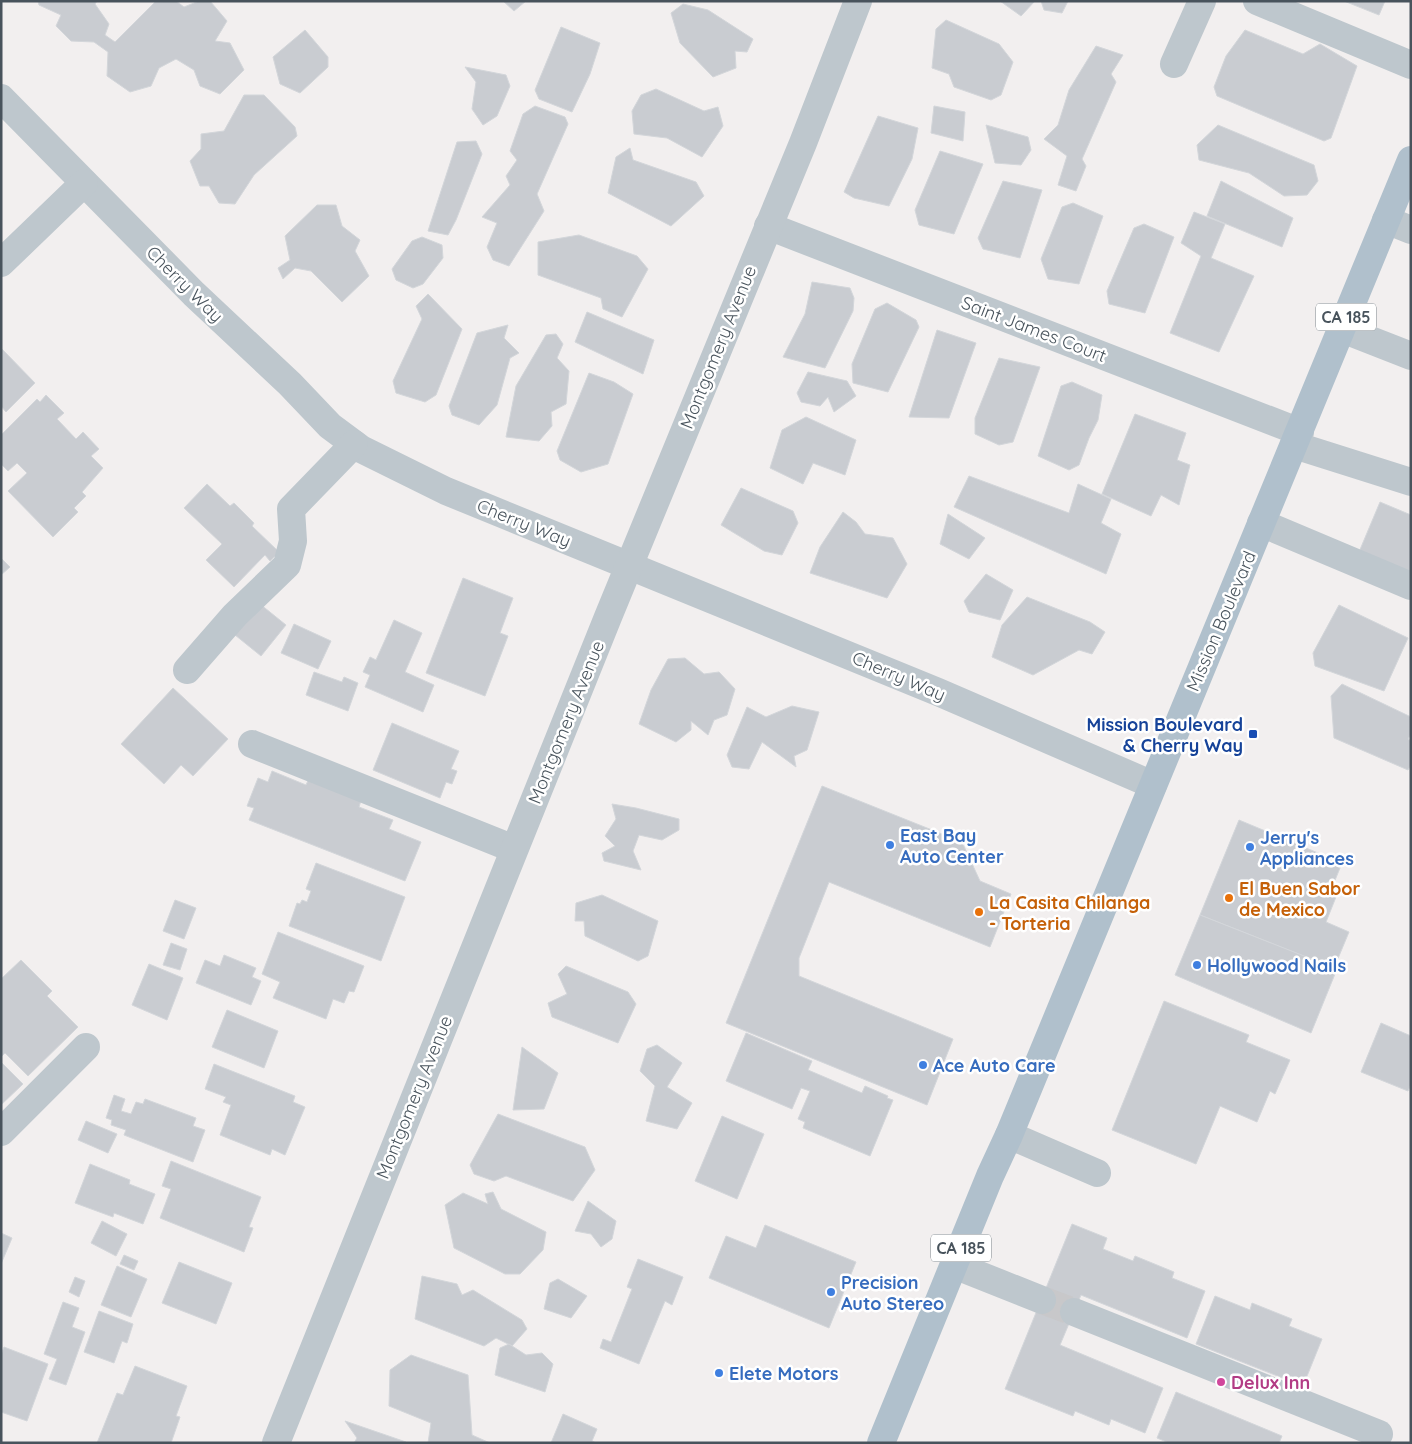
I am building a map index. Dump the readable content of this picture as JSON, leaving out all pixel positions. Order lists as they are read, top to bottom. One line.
{"streets":{"main road":["CA 185","Mission Boulevard"],"street":["Cherry Way","Saint James Court","Montgomery Avenue"]},"crossings":[["Cherry Way","Montgomery Avenue"],["Cherry Way","Mission Boulevard"],["Saint James Court","Montgomery Avenue"],["Saint James Court","Mission Boulevard"]],"places":{"transit":["Mission Boulevard & Cherry Way"],"other":["East Bay Auto Center","Jerry's Appliances","El Buen Sabor de Mexico","La Casita Chilanga - Torteria","Hollywood Nails","Ace Auto Care","Precision Auto Stereo","Elete Motors","Delux Inn"]}}
